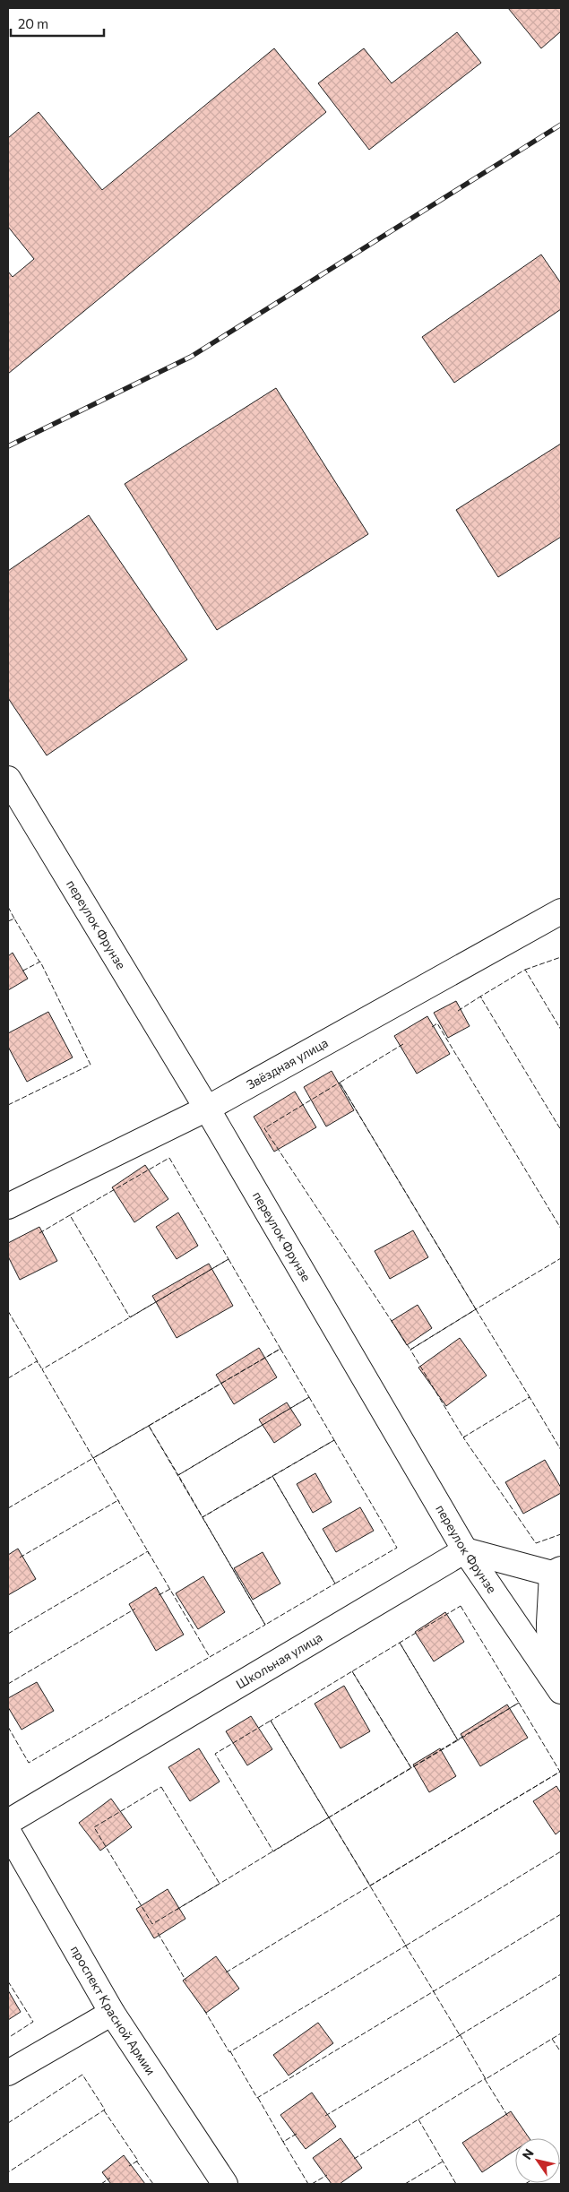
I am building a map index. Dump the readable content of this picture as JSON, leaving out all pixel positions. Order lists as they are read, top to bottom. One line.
{"streets":{"street":["переулок Фрунзе","Звёздная улица","Школьная улица","проспект Красной Армии"]},"crossings":[["переулок Фрунзе","Звёздная улица"],["переулок Фрунзе","Школьная улица"]],"scale_bar":"20 m","north":"top left"}
